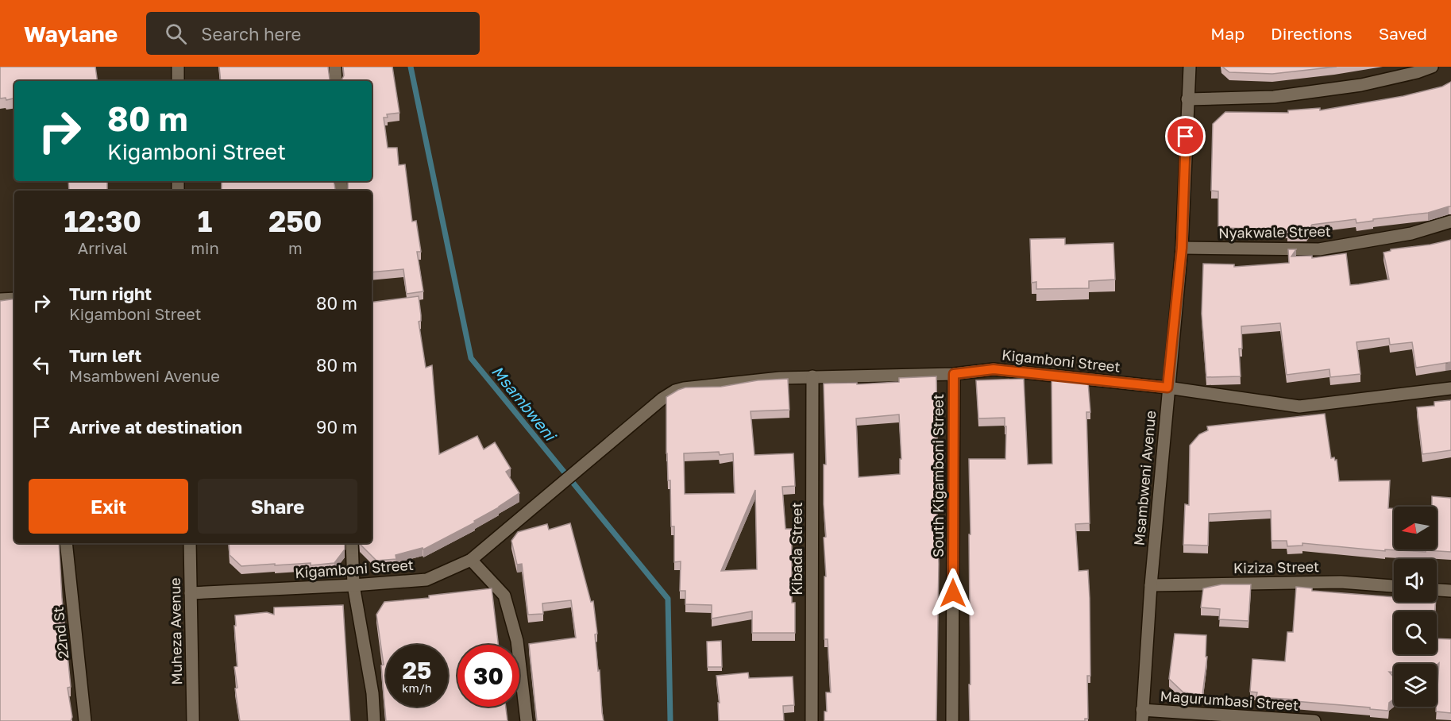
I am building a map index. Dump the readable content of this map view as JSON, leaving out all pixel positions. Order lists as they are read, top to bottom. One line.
{"streets":{"street":["Nyakwale Street","Kigamboni Street","South Kigamboni Street","Msambweni Avenue","Kibada Street","Kiziza Street","Muheza Avenue","22nd St","Magurumbasi Street"]},"crossings":[["Nyakwale Street","Msambweni Avenue"],["Kigamboni Street","South Kigamboni Street"],["Kigamboni Street","Msambweni Avenue"],["Kigamboni Street","Kibada Street"],["Kigamboni Street","Muheza Avenue"],["Msambweni Avenue","Kiziza Street"],["Msambweni Avenue","Magurumbasi Street"]],"water":["Msambweni"],"north":"left","page":{"header":"Waylane","search":"Search here","nav":["Map","Directions","Saved"],"turn":["80 m","Kigamboni Street"],"eta":["12:30","Arrival","1","min","250","m"],"list":[{"name":"Turn right","note":"Kigamboni Street","value":"80 m"},{"name":"Turn left","note":"Msambweni Avenue","value":"80 m"},{"name":"Arrive at destination","value":"90 m"}],"buttons":["Exit","Share"],"speed":"25 km/h","limit":"30"}}
